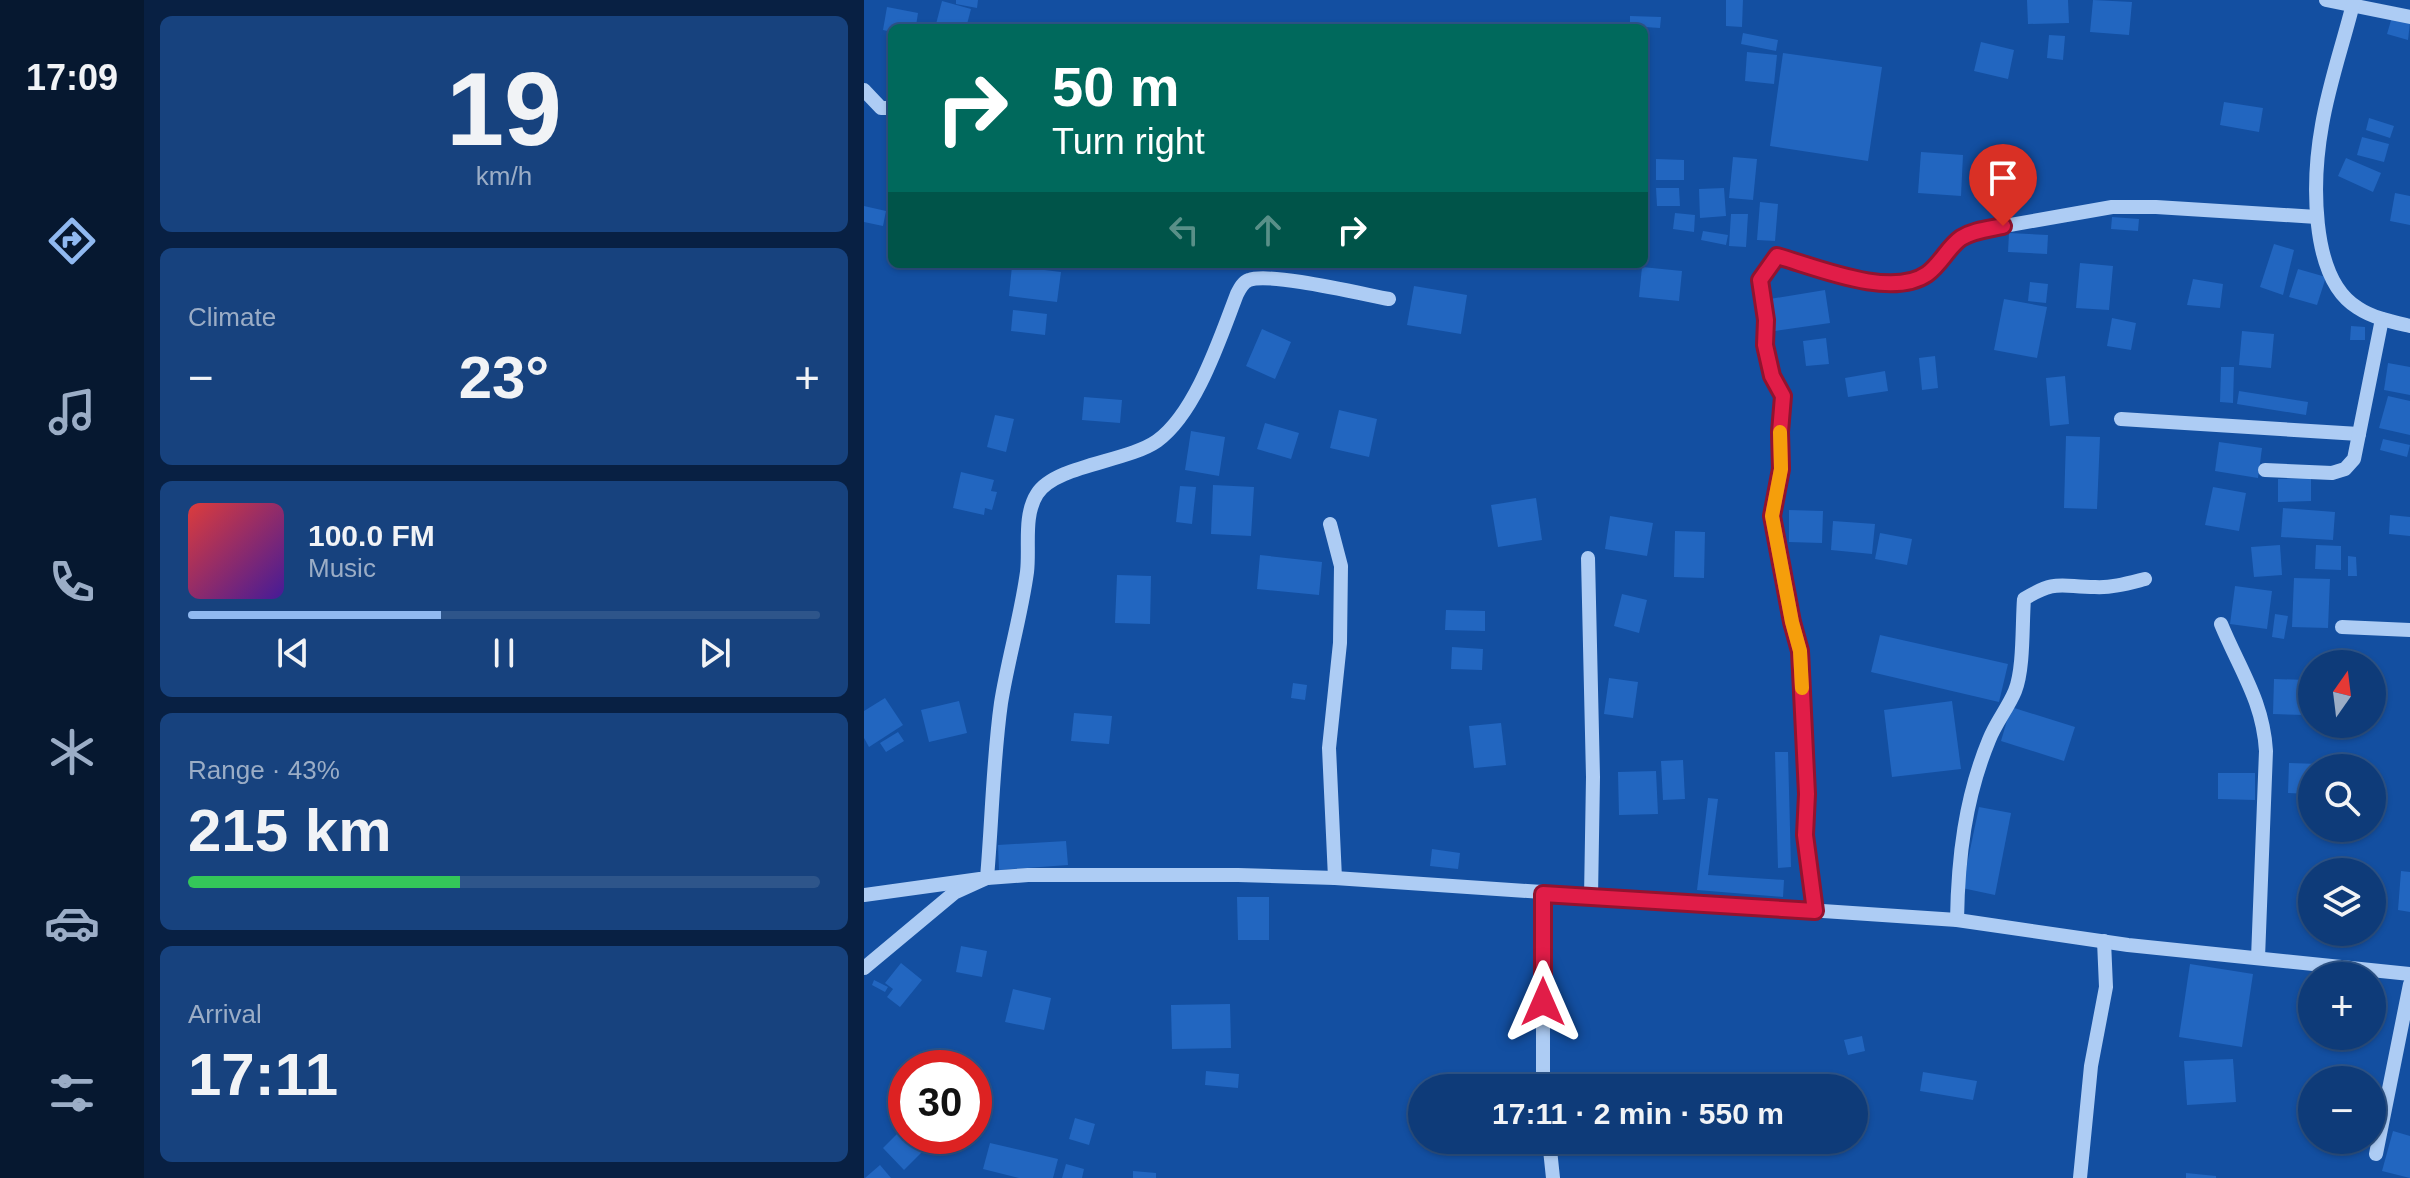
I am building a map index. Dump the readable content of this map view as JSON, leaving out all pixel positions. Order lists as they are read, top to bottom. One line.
{"north":"top","page":{"tabs":"17:09","tile":[["19","km/h"],"Climate",["Range · 43%","215 km"],["Arrival","17:11"]],"turn":["50 m","Turn right"],"heat":["−","23°","+"],"song":["100.0 FM","Music"],"map_buttons":["+","−"],"limit":"30","trip":"17:11 · 2 min · 550 m"}}
